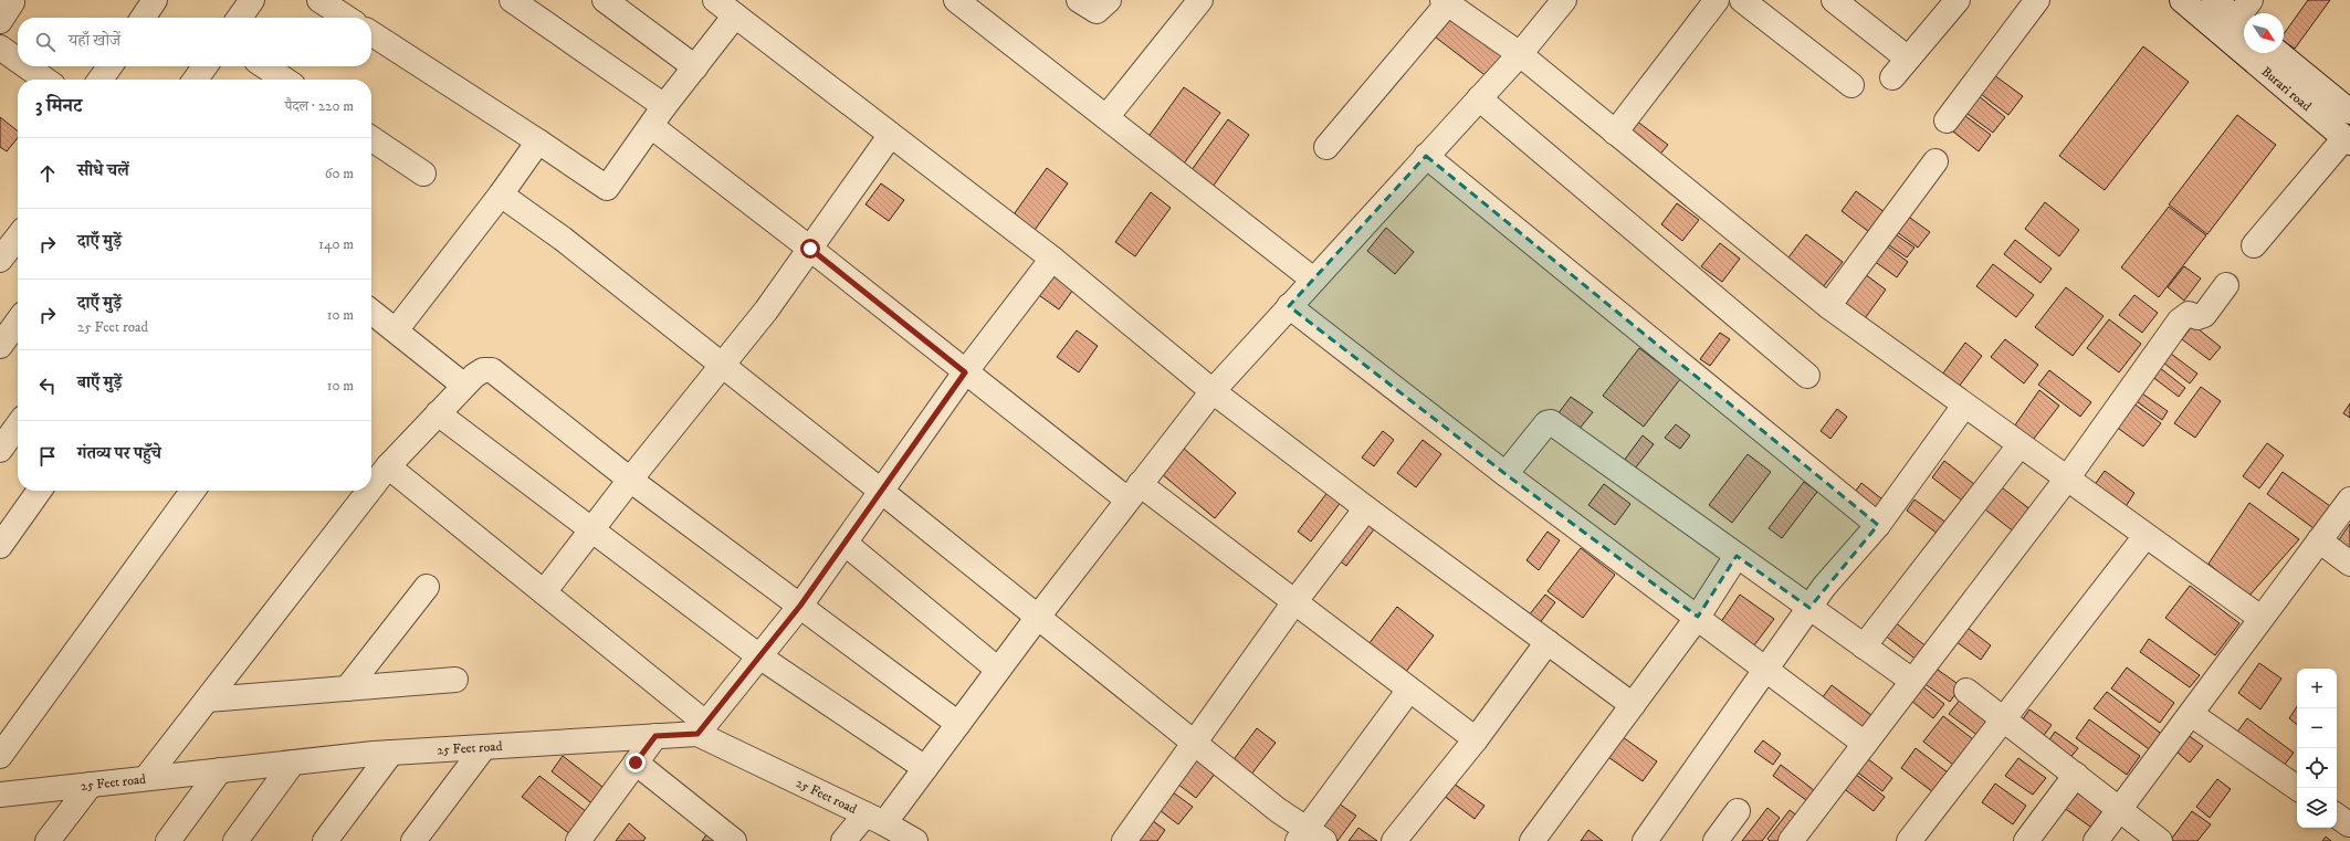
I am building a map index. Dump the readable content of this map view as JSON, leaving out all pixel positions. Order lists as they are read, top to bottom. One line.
{"streets":{"street":["Burari road","25 Feet road"]},"north":"bottom right","page":{"search":"यहाँ खोजें","heading":["3 मिनट","पैदल · 220 m"],"list":[["सीधे चलें","60 m"],["दाएँ मुड़ें","140 m"],["दाएँ मुड़ें","25 Feet road","10 m"],["बाएँ मुड़ें","10 m"],"गंतव्य पर पहुँचे"],"map_buttons":["+","−"]}}
